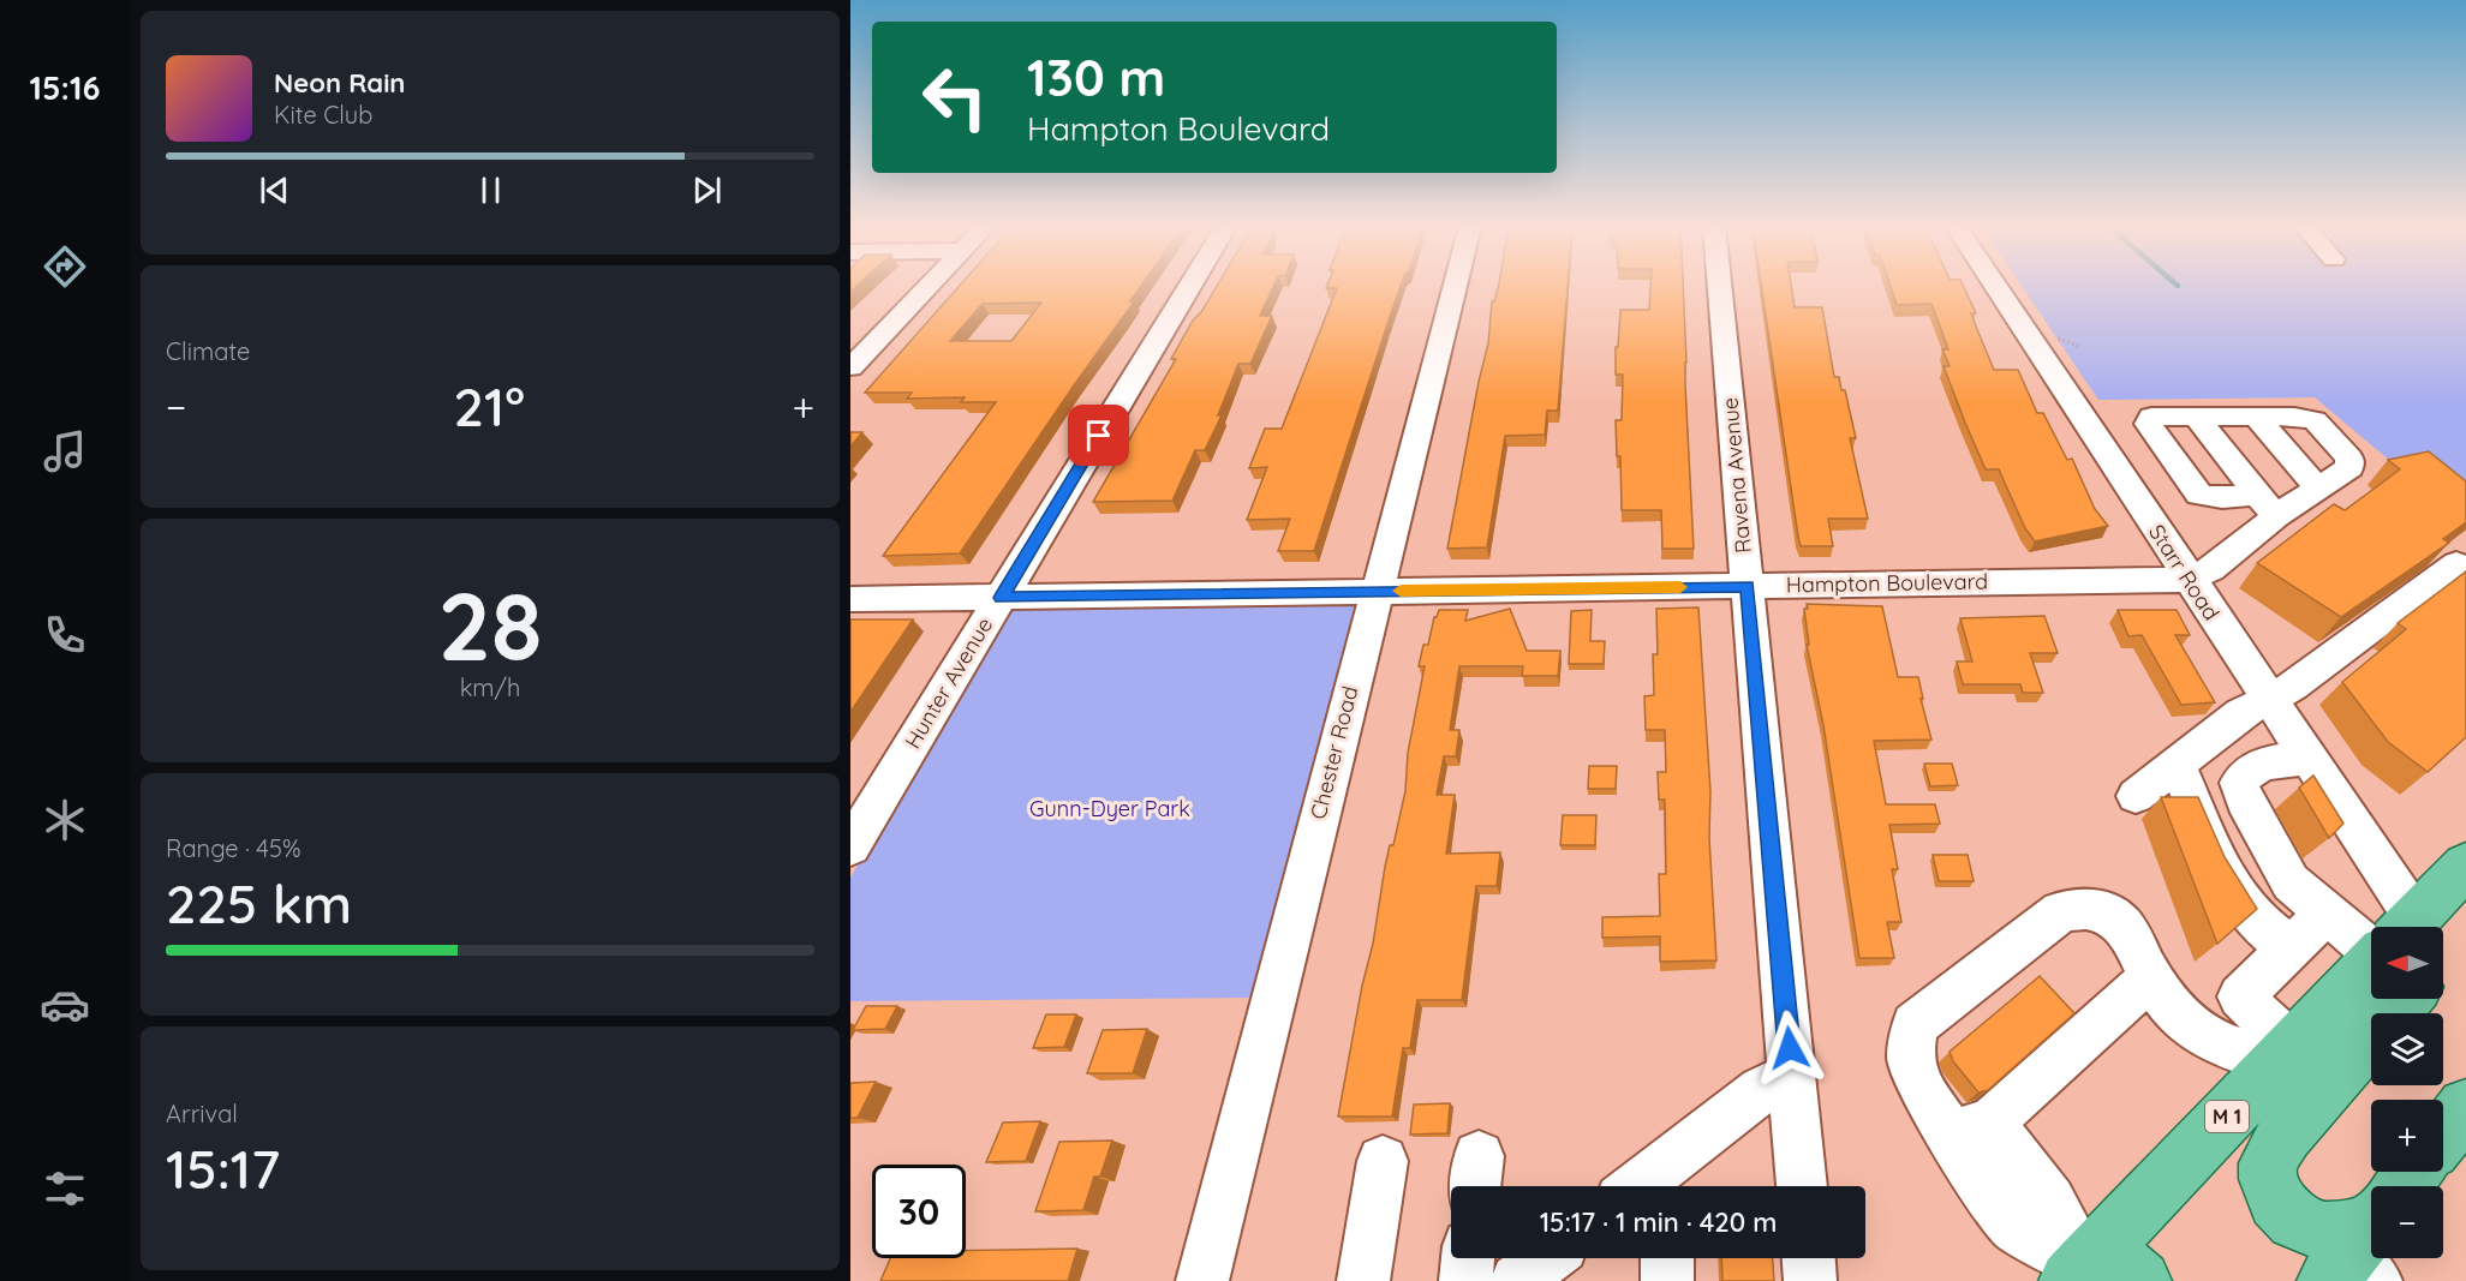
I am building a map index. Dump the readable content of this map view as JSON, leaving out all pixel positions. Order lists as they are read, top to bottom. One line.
{"streets":{"main road":["M 1"],"street":["Ravena Avenue","Starr Road","Hampton Boulevard","Hunter Avenue","Chester Road"]},"crossings":[["Ravena Avenue","Hampton Boulevard"],["Starr Road","Hampton Boulevard"],["Hampton Boulevard","Hunter Avenue"],["Hampton Boulevard","Chester Road"]],"parks":["Gunn-Dyer Park"],"north":"left","page":{"tabs":"15:16","turn":["130 m","Hampton Boulevard"],"song":["Neon Rain","Kite Club"],"tile":["Climate",["28","km/h"],["Range · 45%","225 km"],["Arrival","15:17"]],"heat":["−","21°","+"],"map_buttons":["+","−"],"limit":"30","trip":"15:17 · 1 min · 420 m"}}
